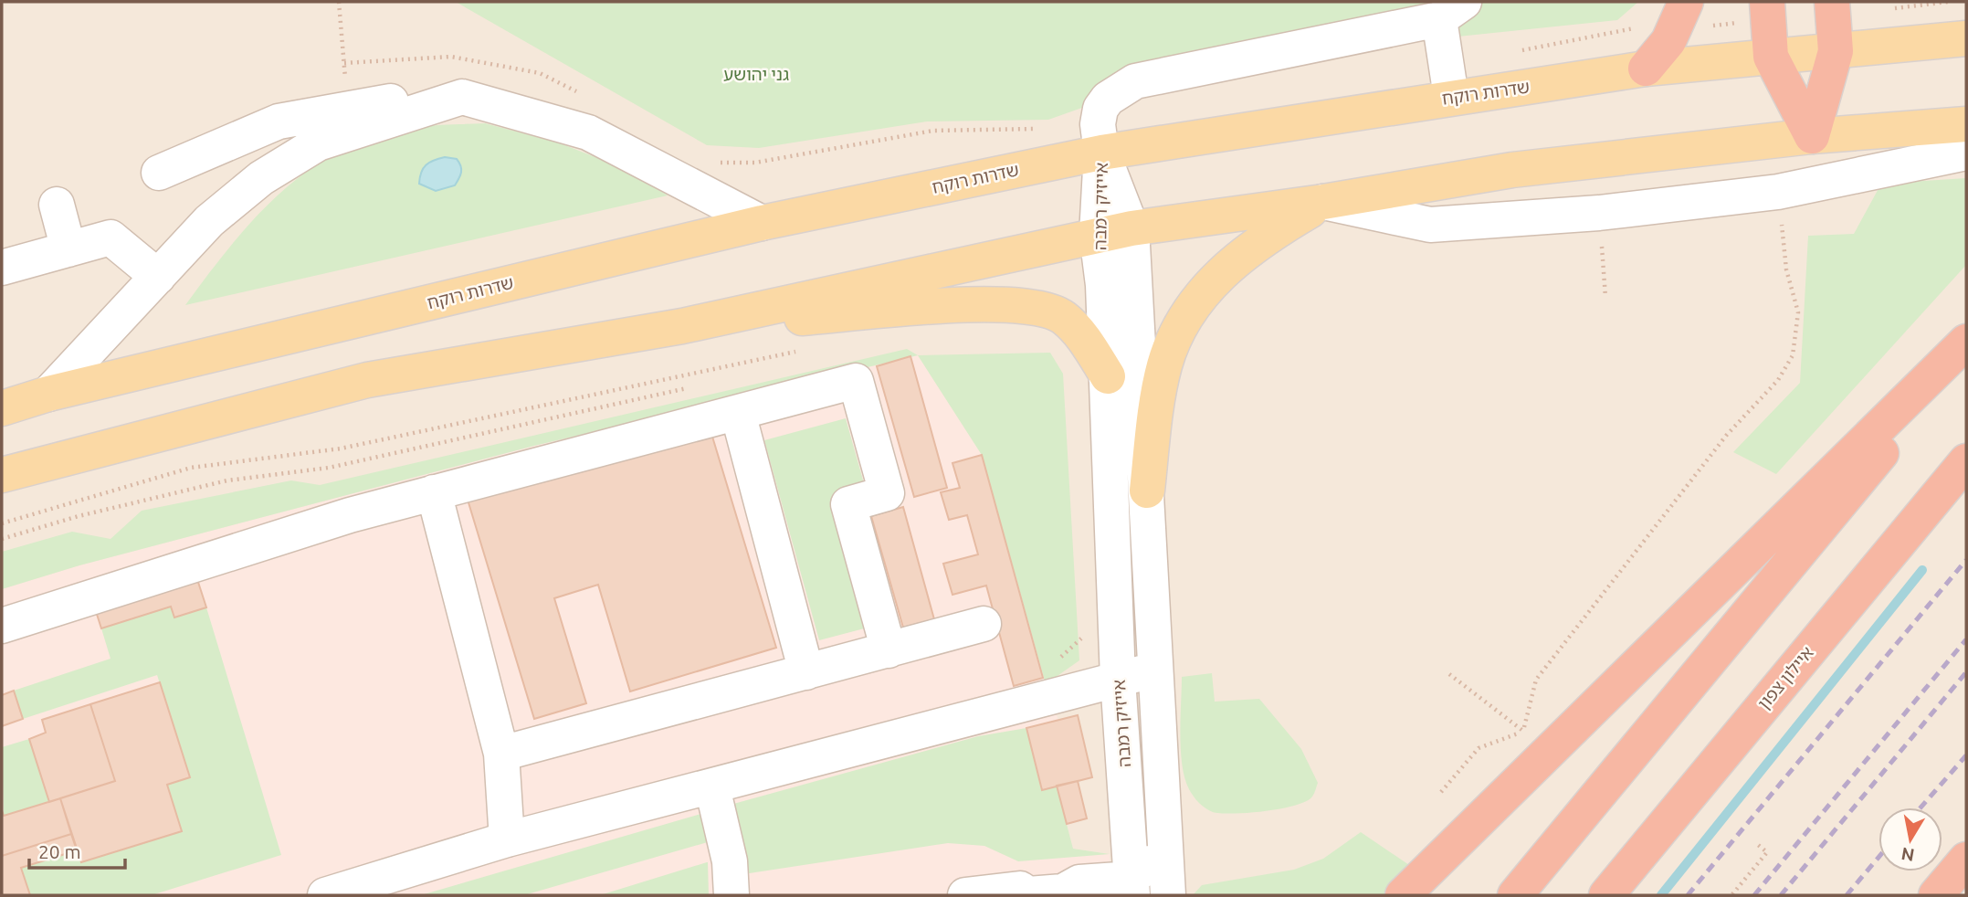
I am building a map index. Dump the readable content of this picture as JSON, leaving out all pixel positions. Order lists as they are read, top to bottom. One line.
{"streets":{"highway":["איילון צפון"],"main road":["שדרות רוקח"],"street":["אייזיק רמבה"]},"crossings":[["שדרות רוקח","אייזיק רמבה"]],"parks":["גני יהושע"],"scale_bar":"20 m","north":"bottom"}
